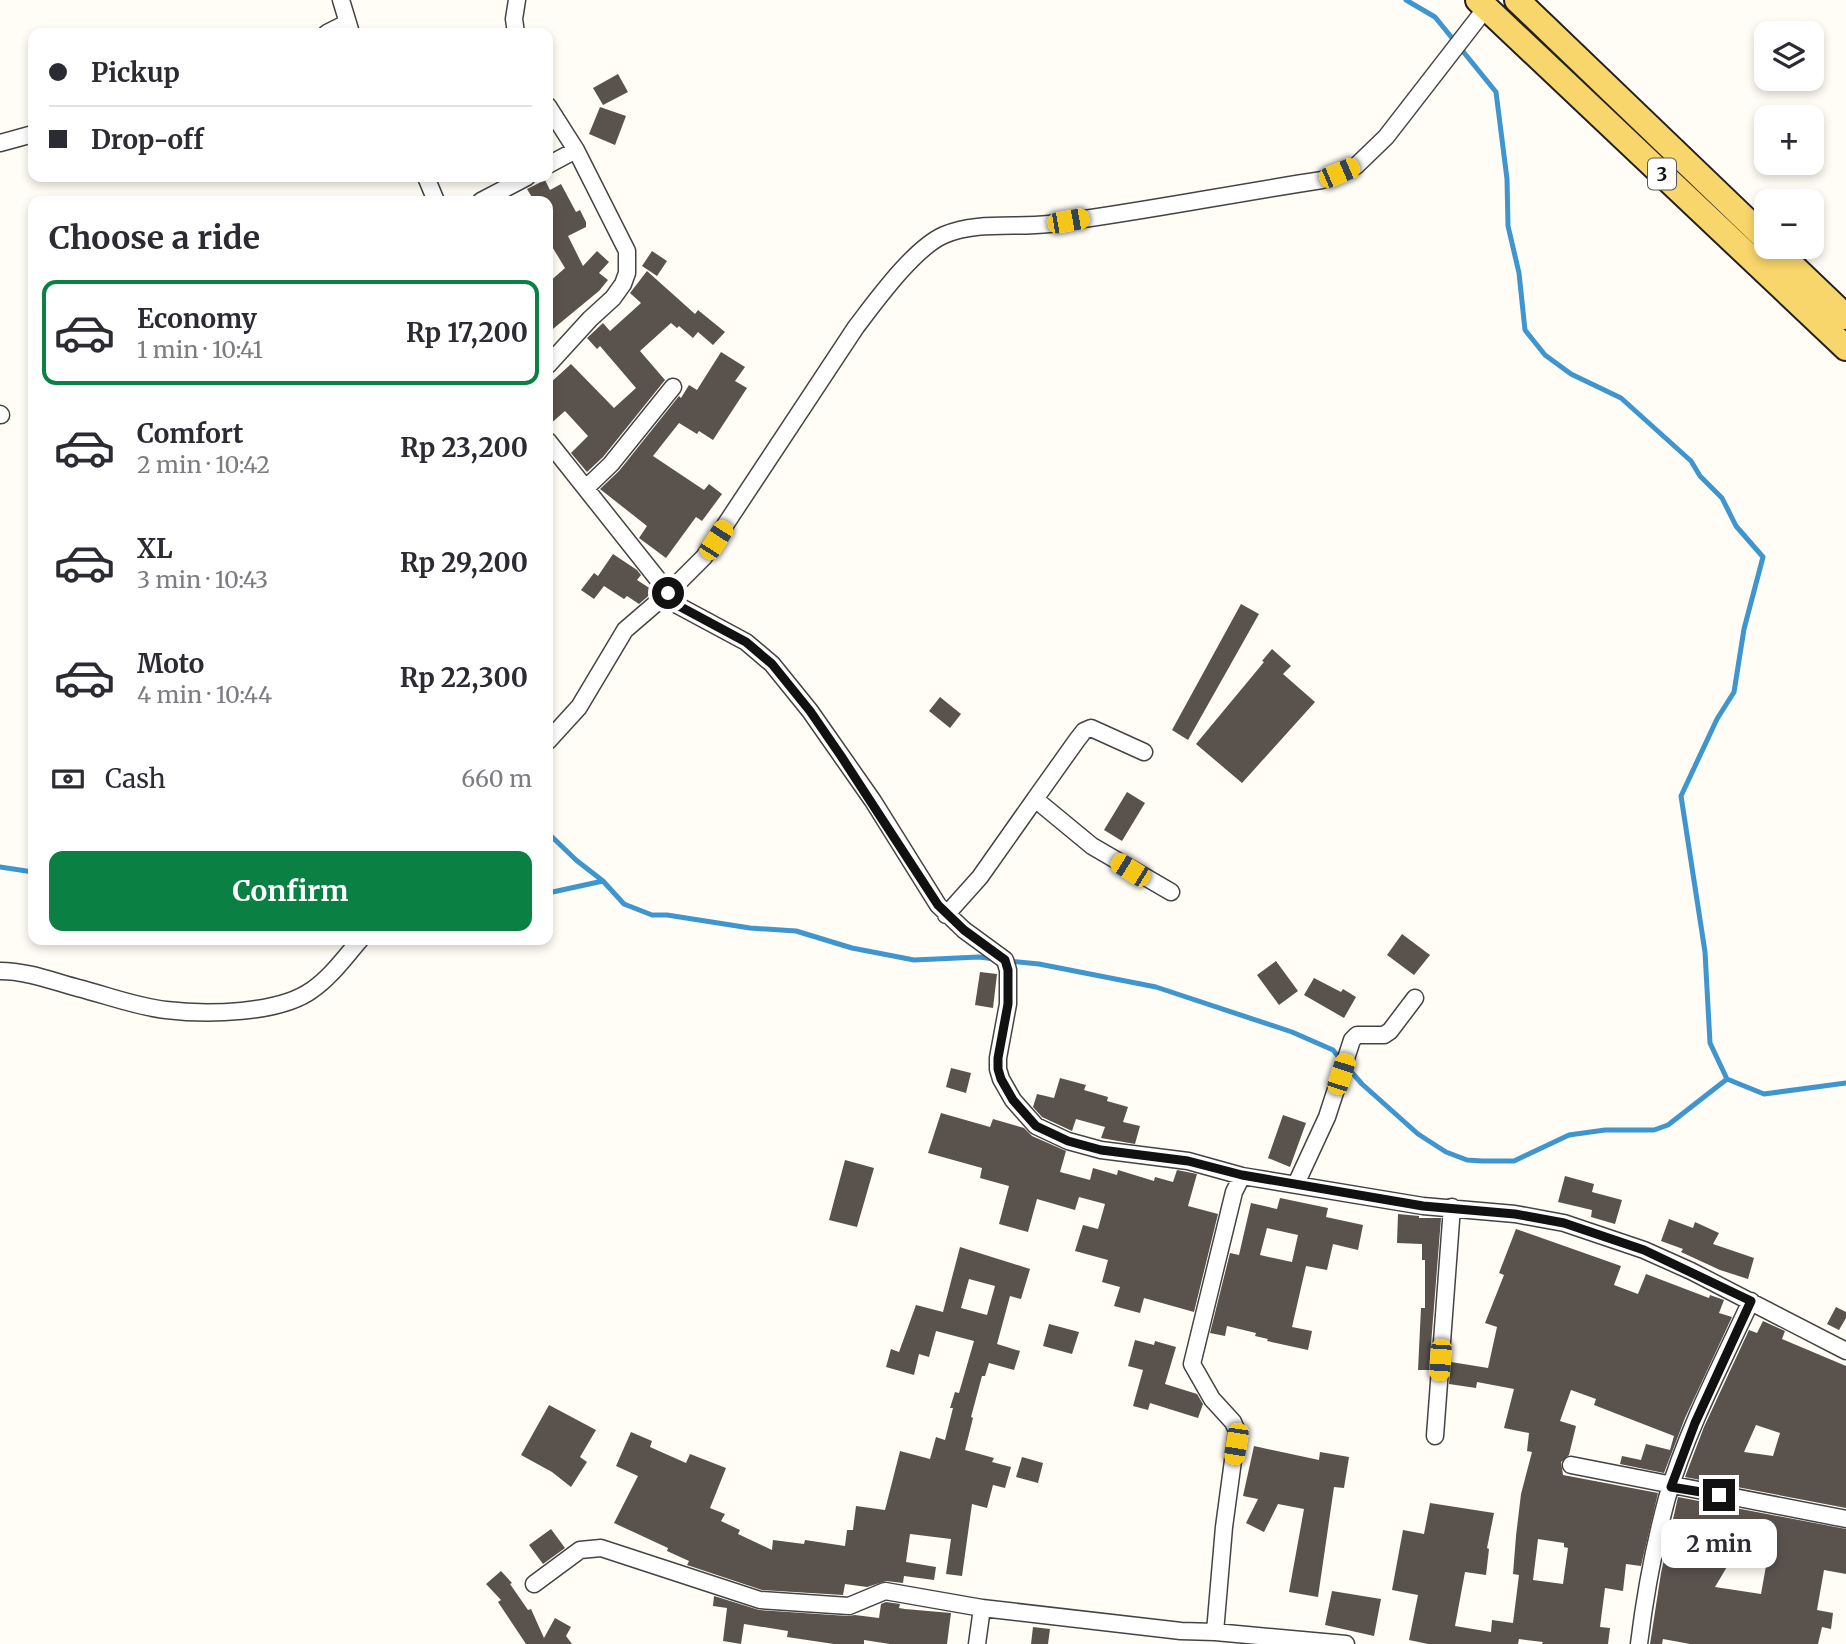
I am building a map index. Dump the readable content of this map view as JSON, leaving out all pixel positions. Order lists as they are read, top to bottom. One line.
{"streets":{"main road":["3"]},"page":{"map_buttons":["+","−"],"banner":["Pickup","Drop-off"],"heading":"Choose a ride","list":[{"name":"Economy","note":"1 min · 10:41","value":"Rp 17,200"},{"name":"Comfort","note":"2 min · 10:42","value":"Rp 23,200"},{"name":"XL","note":"3 min · 10:43","value":"Rp 29,200"},{"name":"Moto","note":"4 min · 10:44","value":"Rp 22,300"}],"pay":["Cash","660 m"],"buttons":"Confirm","bubble":"2 min"}}
